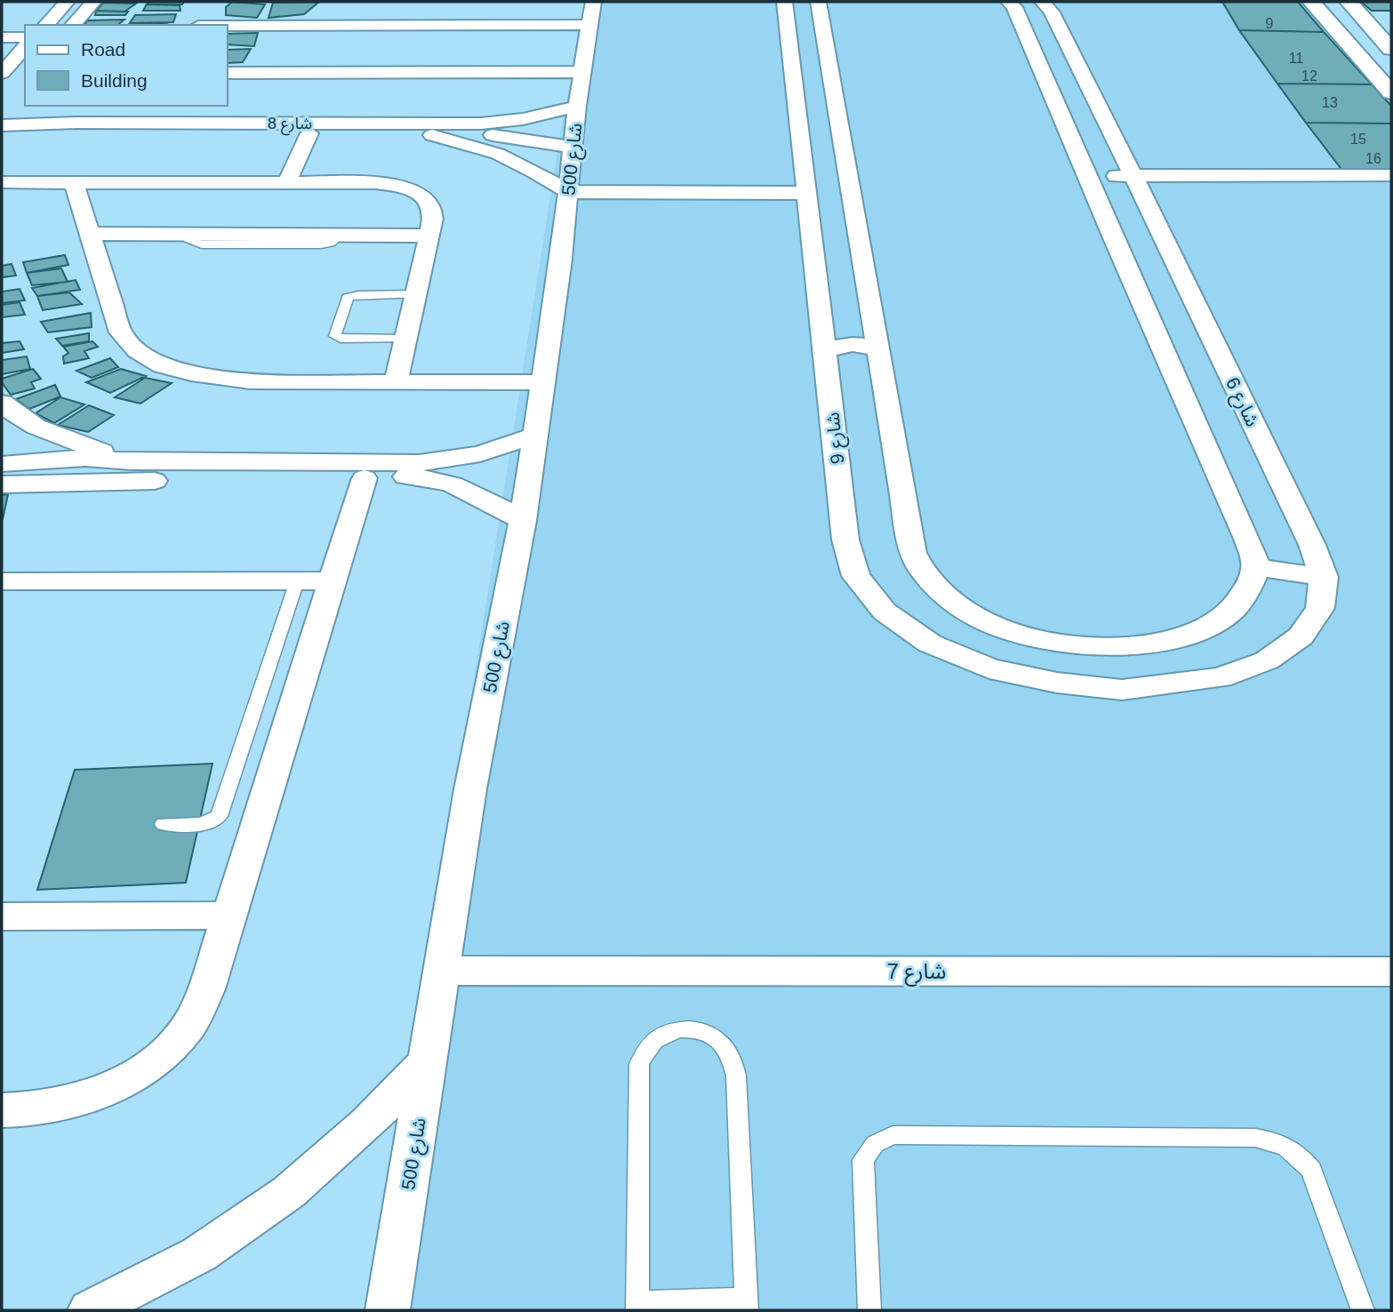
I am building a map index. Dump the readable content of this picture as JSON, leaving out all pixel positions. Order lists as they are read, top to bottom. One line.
{"streets":{"street":["شارع 8","شارع 500","شارع 6","شارع 9","شارع 7"]},"crossings":[["شارع 8","شارع 500"],["شارع 500","شارع 7"],["شارع 6","شارع 9"]],"house_numbers":["9","11","12","13","15","16"],"legend":["Road","Building"]}
